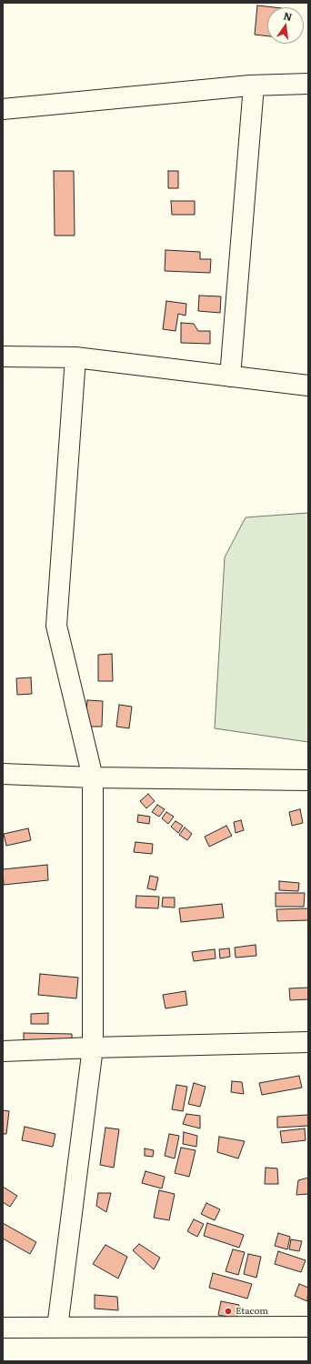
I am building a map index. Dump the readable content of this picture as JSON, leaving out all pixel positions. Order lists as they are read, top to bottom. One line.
{"places":["Etacom"],"north":"top"}
